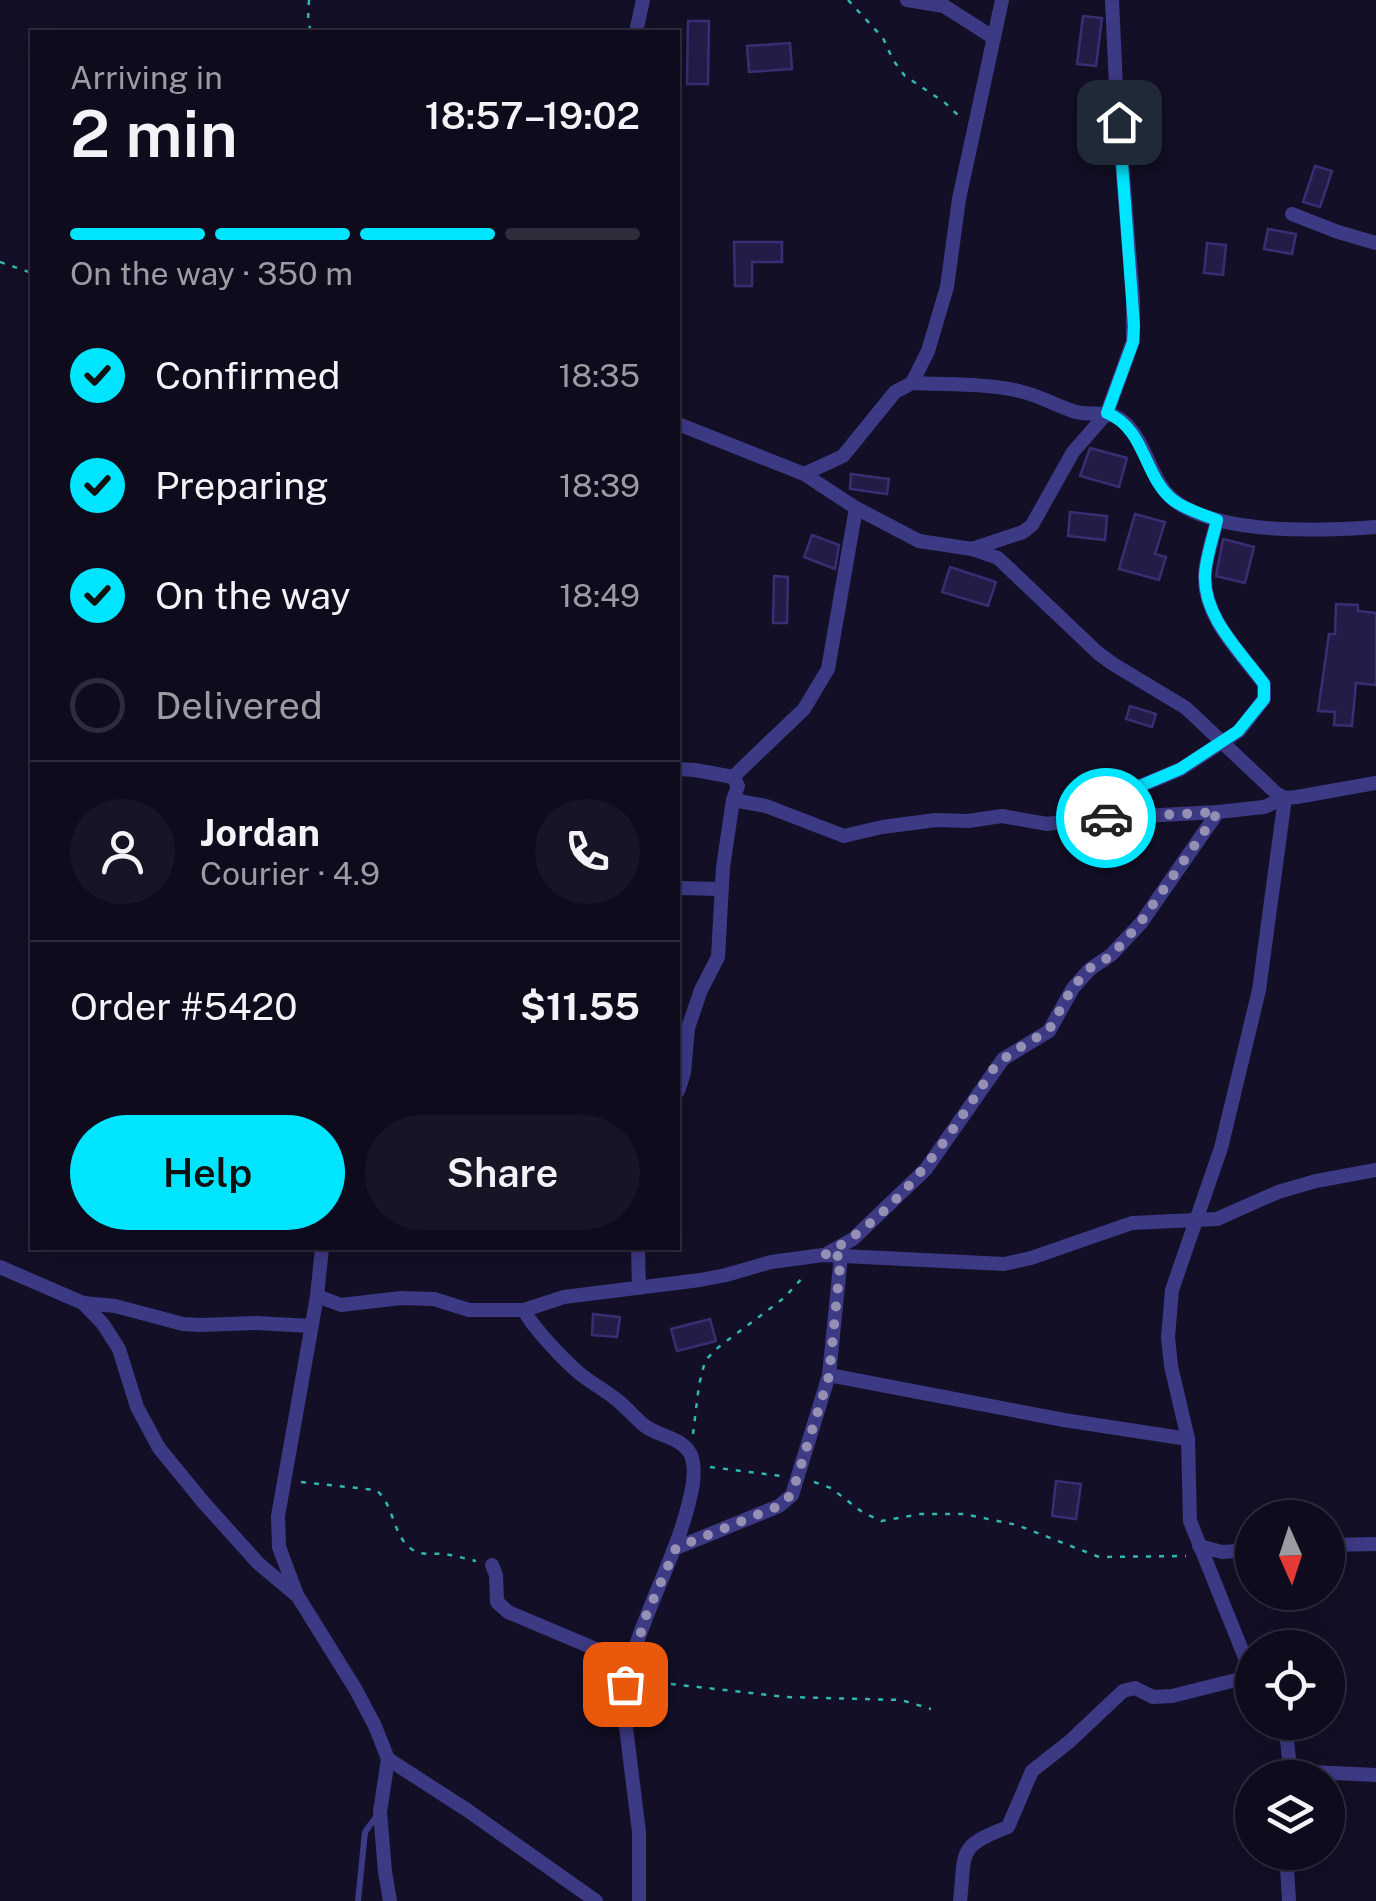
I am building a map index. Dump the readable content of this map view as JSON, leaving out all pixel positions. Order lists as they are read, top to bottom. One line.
{"north":"bottom","page":{"heading":["2 min","Arriving in","18:57–19:02"],"panel":["Jordan","Courier · 4.9","Order #5420","$11.55"],"bar":"On the way · 350 m","list":[["Confirmed","18:35"],["Preparing","18:39"],["On the way","18:49"],"Delivered"],"buttons":["Help","Share"]}}
